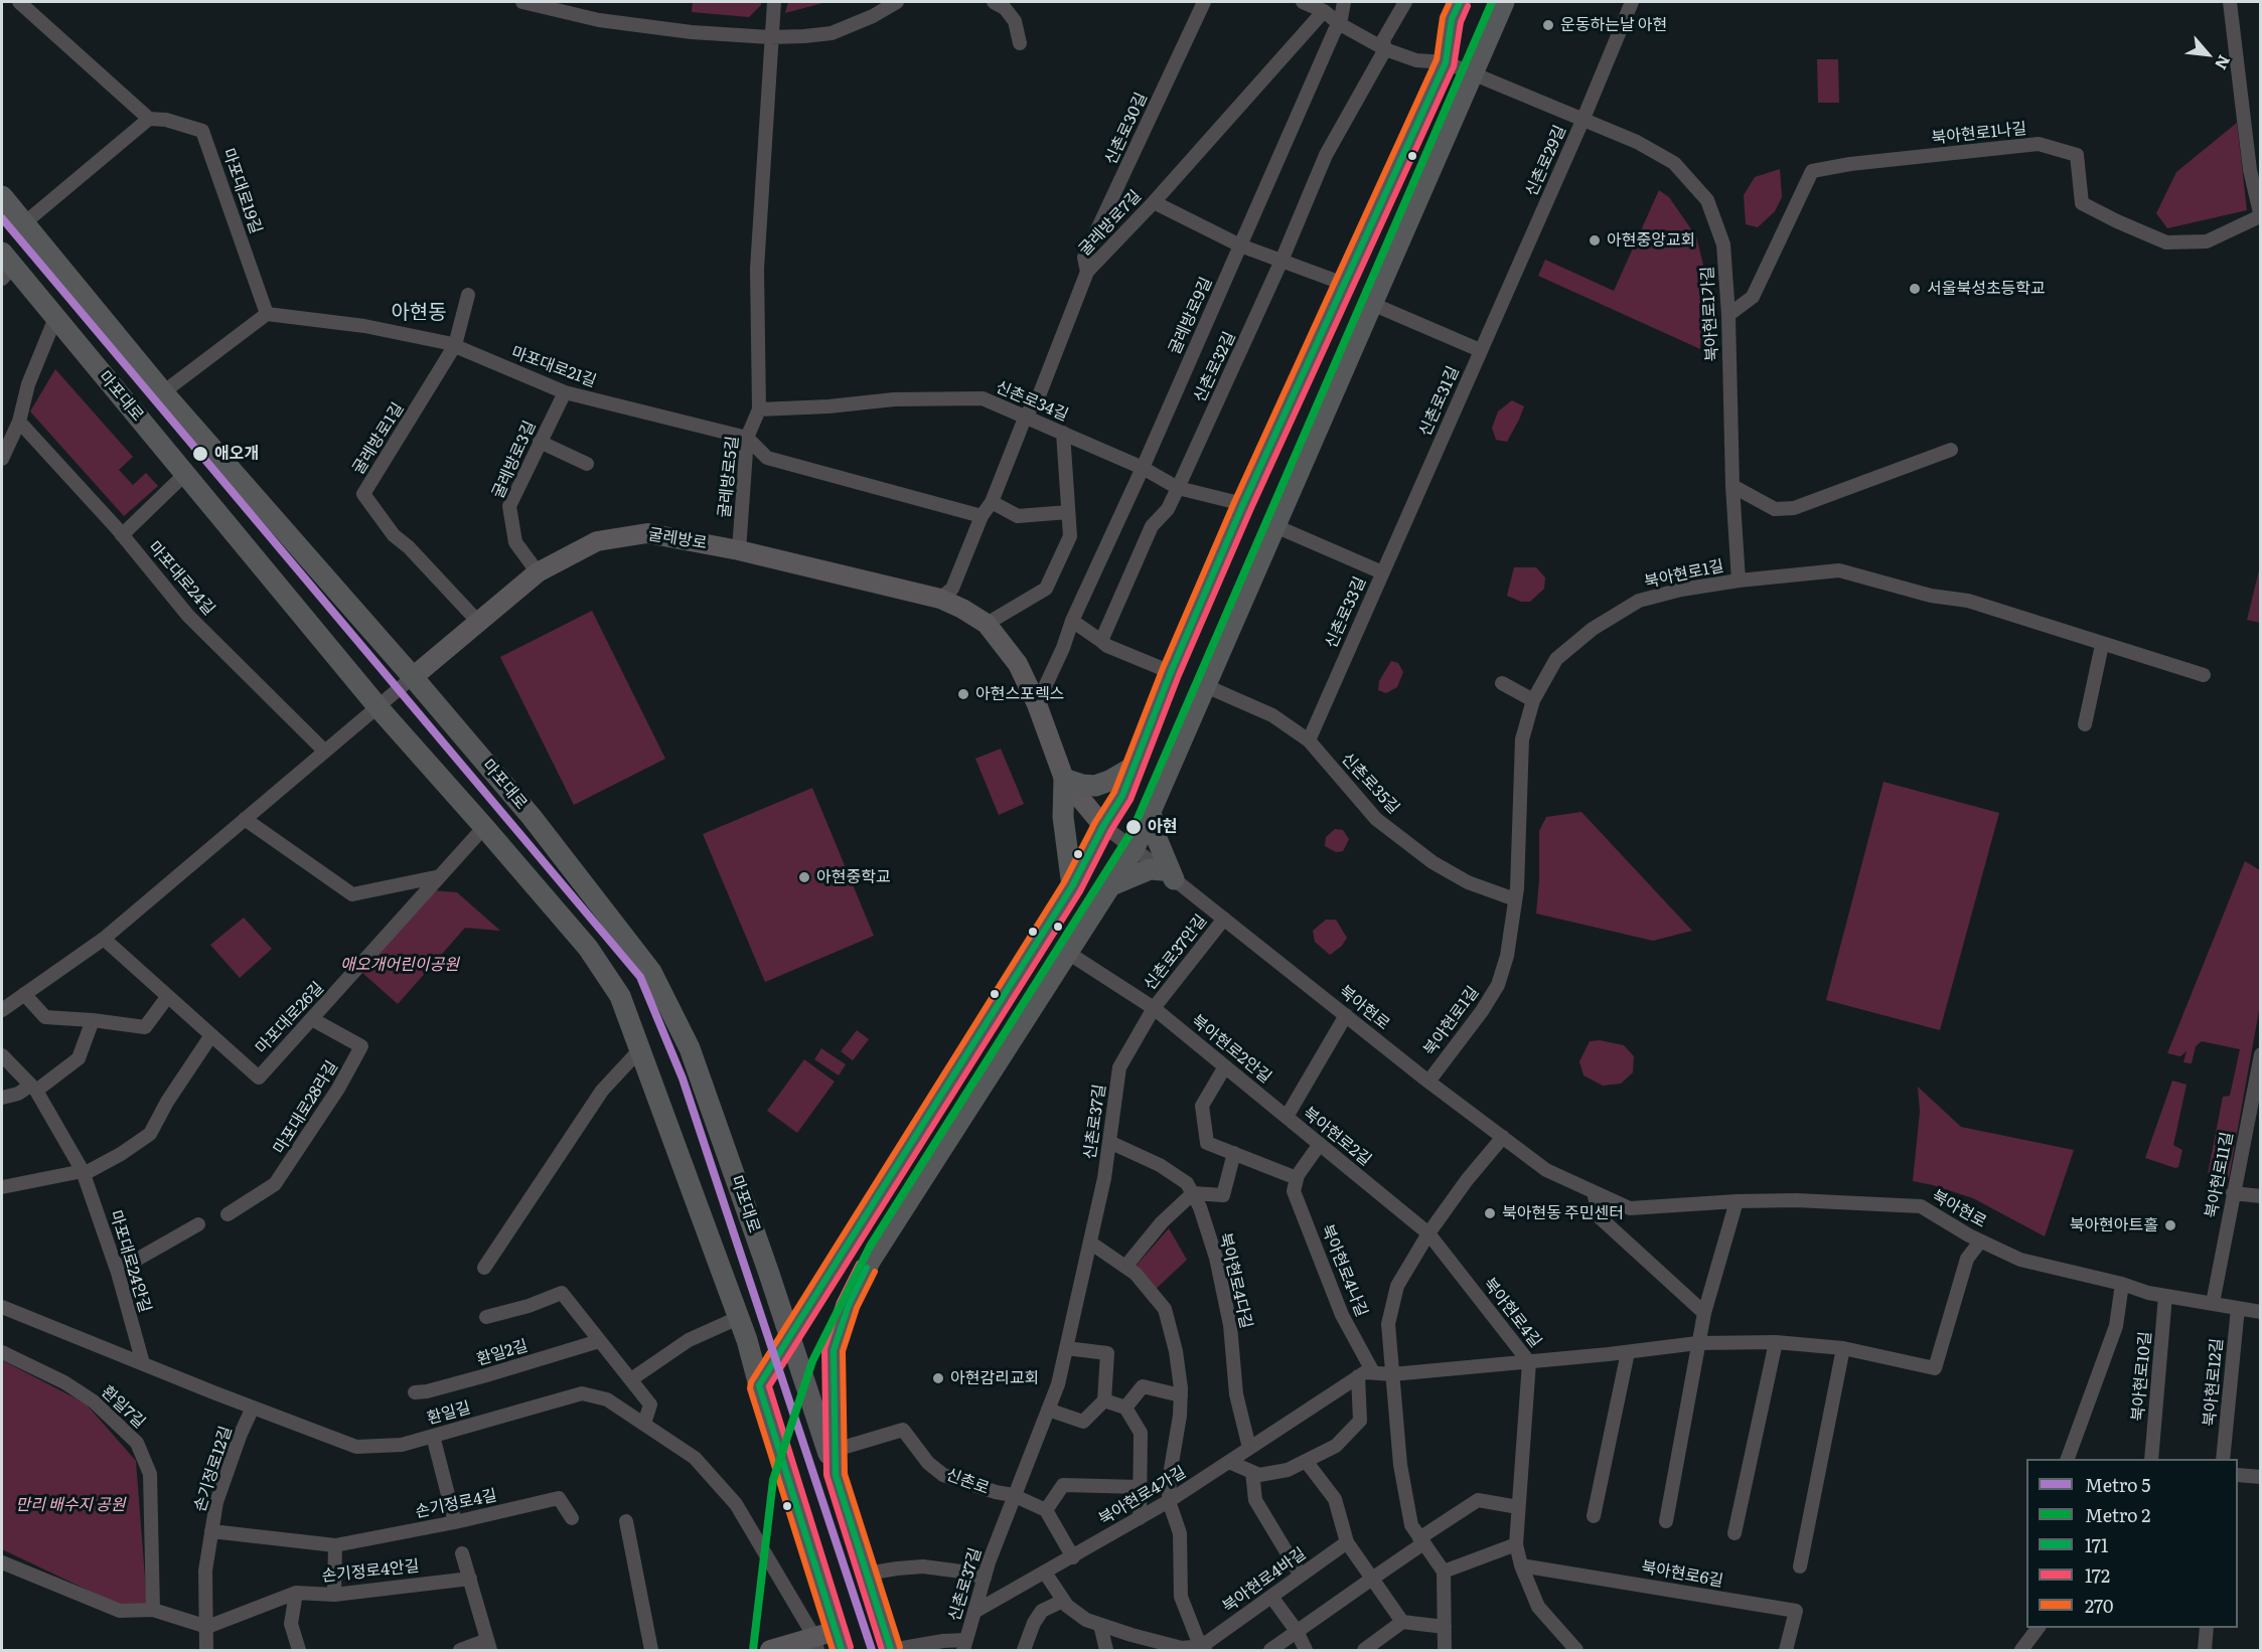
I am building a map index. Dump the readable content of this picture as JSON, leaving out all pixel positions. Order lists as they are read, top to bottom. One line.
{"streets":{"main road":["마포대로"],"street":["신촌로30길","북아현로1나길","신촌로29길","마포대로19길","굴레방로7길","북아현로1가길","굴레방로9길","마포대로21길","신촌로32길","신촌로34길","신촌로31길","굴레방로1길","굴레방로3길","굴레방로5길","굴레방로","북아현로1길","마포대로24길","신촌로33길","신촌로35길","신촌로37안길","북아현로","마포대로26길","북아현로2안길","마포대로28라길","신촌로37길","북아현로2길","북아현로11길","마포대로24안길","북아현로4나길","북아현로4다길","북아현로4길","환일2길","북아현로10길","북아현로12길","환일7길","환일길","손기정로12길","신촌로","북아현로4가길","손기정로4길","손기정로4안길","북아현로6길","북아현로4바길"]},"crossings":[["신촌로30길","굴레방로7길"],["북아현로1나길","북아현로1가길"],["신촌로29길","북아현로1가길"],["신촌로29길","신촌로31길"],["마포대로19길","마포대로21길"],["굴레방로7길","마포대로21길"],["굴레방로7길","신촌로34길"],["굴레방로7길","굴레방로"],["북아현로1가길","북아현로1길"],["굴레방로9길","신촌로34길"],["굴레방로9길","굴레방로"],["마포대로21길","굴레방로1길"],["마포대로21길","굴레방로3길"],["마포대로21길","굴레방로5길"],["신촌로32길","신촌로34길"],["마포대로","굴레방로"],["마포대로","마포대로26길"],["신촌로34길","굴레방로5길"],["신촌로31길","신촌로33길"],["굴레방로1길","굴레방로"],["굴레방로3길","굴레방로"],["굴레방로5길","굴레방로"],["굴레방로","북아현로"],["북아현로1길","신촌로35길"],["북아현로1길","북아현로"],["신촌로33길","신촌로35길"],["신촌로37안길","북아현로"],["신촌로37안길","북아현로2안길"],["신촌로37안길","신촌로37길"],["북아현로","북아현로2길"],["북아현로","북아현로11길"],["북아현로","북아현로10길"],["북아현로","북아현로12길"],["마포대로26길","마포대로28라길"],["북아현로2안길","신촌로37길"],["북아현로2안길","북아현로2길"],["신촌로37길","북아현로4다길"],["신촌로37길","신촌로"],["신촌로37길","북아현로4가길"],["북아현로2길","북아현로4길"],["마포대로24안길","환일길"],["북아현로4나길","북아현로4가길"],["북아현로4다길","북아현로4가길"],["북아현로4길","북아현로4가길"],["환일길","손기정로12길"],["손기정로12길","손기정로4길"],["손기정로12길","손기정로4안길"]],"districts":["아현동"],"parks":["애오개어린이공원","만리 배수지 공원"],"places":["운동하는날 아현","아현중앙교회","서울북성초등학교","애오개","아현스포렉스","아현","아현중학교","북아현동 주민센터","북아현아트홀","아현감리교회"],"lines":["metro line 2","transit line 171","transit line 270","transit line 172","metro line 5"],"legend":["Metro 5","Metro 2","171","172","270"],"north":"bottom right"}
